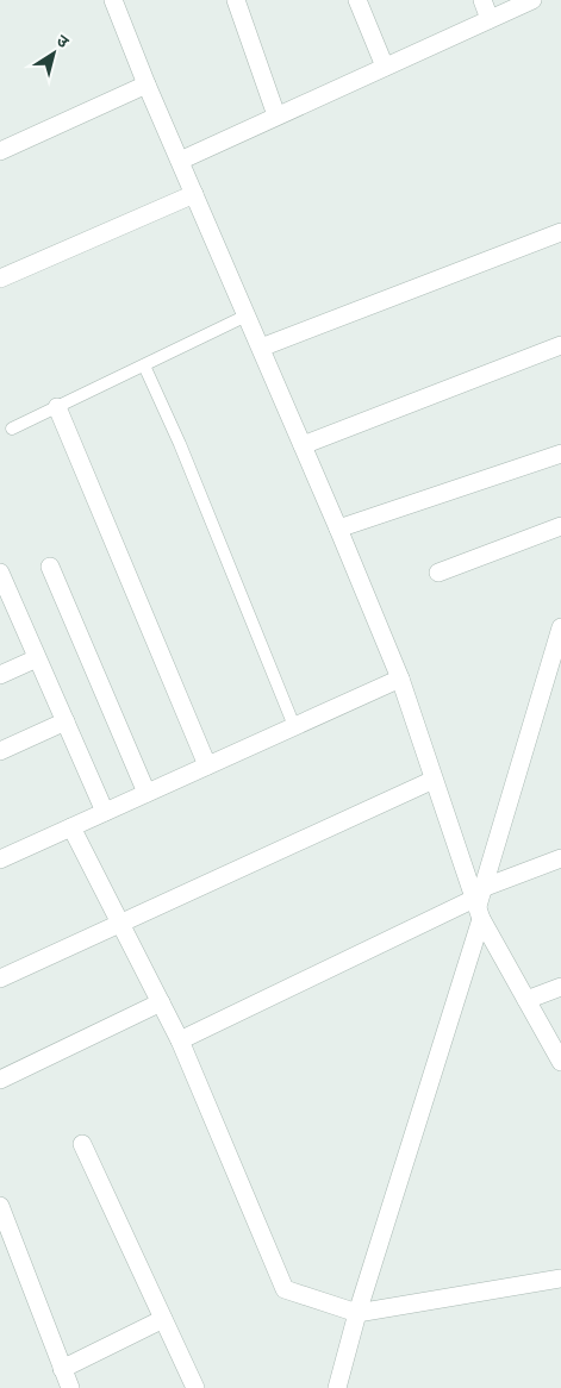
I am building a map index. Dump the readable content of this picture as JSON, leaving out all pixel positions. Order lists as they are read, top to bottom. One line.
{"north":"top right"}
